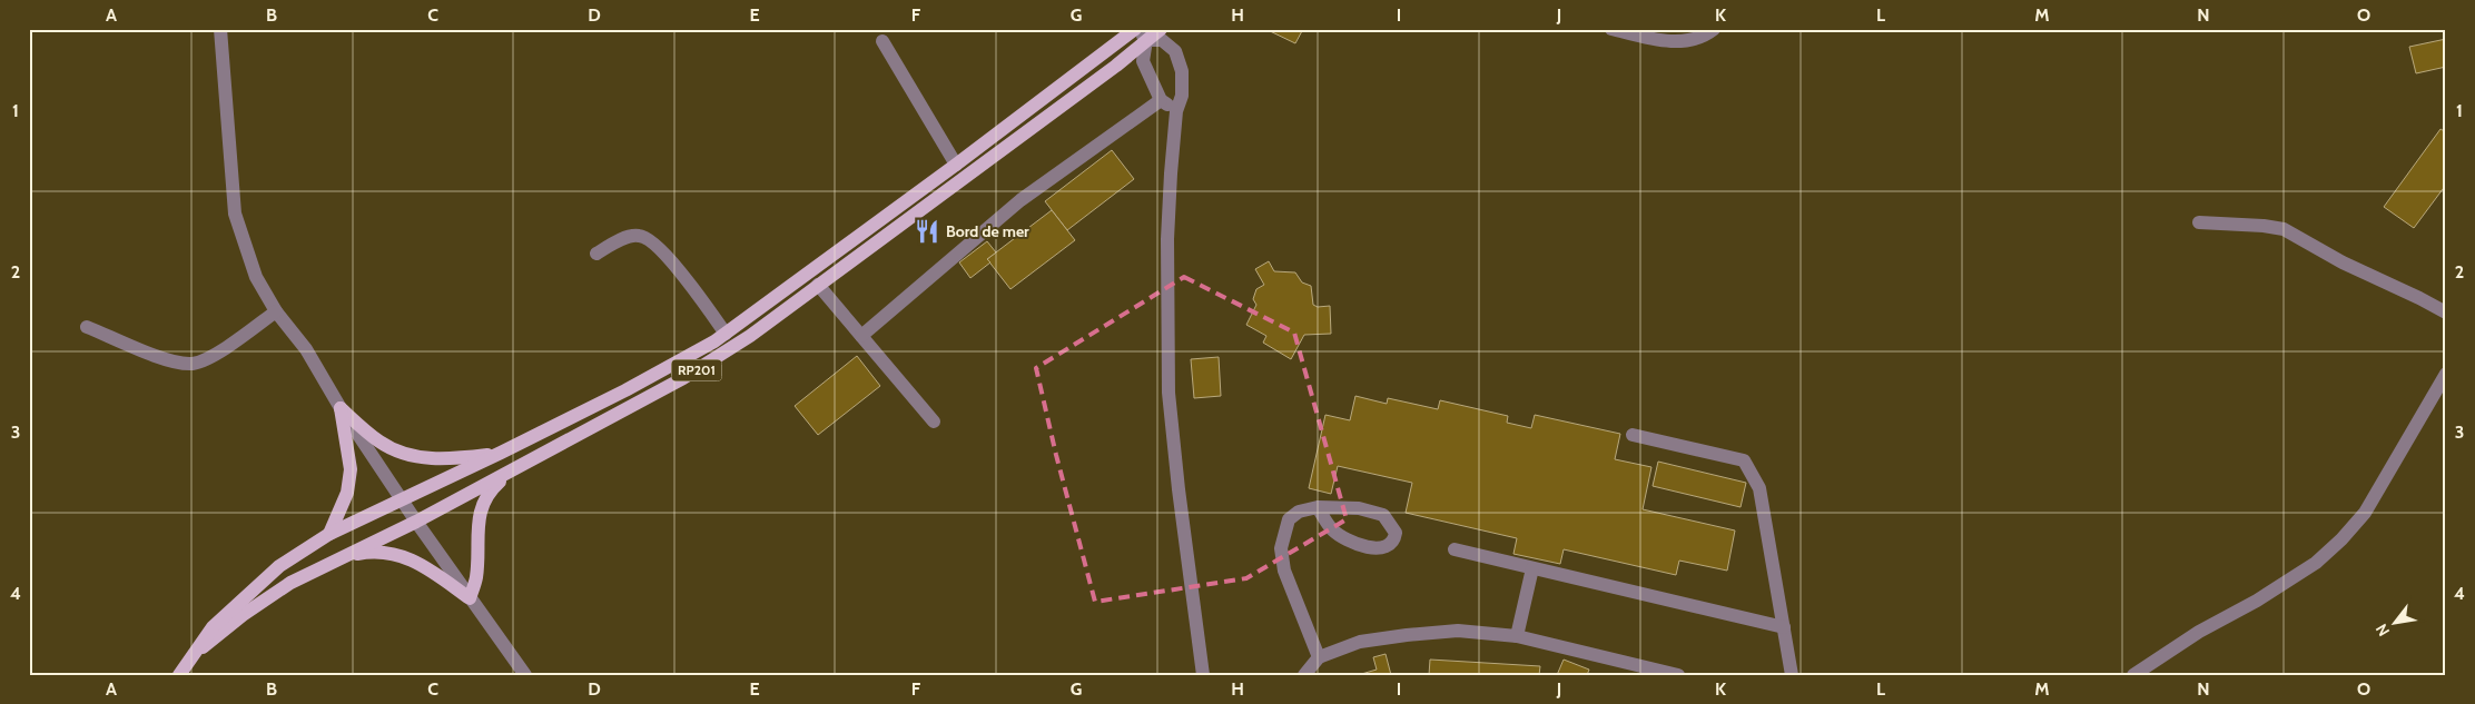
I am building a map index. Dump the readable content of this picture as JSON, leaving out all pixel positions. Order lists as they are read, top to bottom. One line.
{"streets":{"main road":["RP201"]},"places":{"restaurant":["Bord de mer"]},"north":"bottom left","grid":{"columns":["A","B","C","D","E","F","G","H","I","J","K","L","M","N","O"],"rows":["1","2","3","4"]}}
